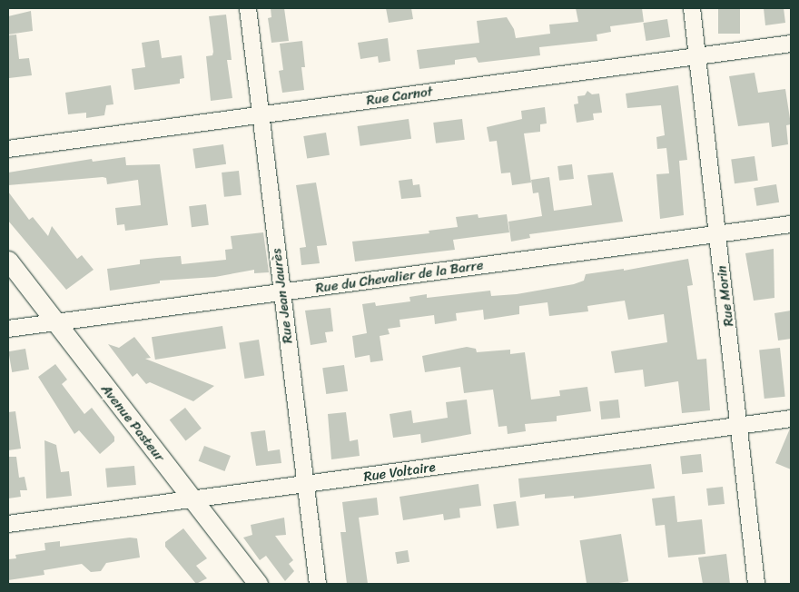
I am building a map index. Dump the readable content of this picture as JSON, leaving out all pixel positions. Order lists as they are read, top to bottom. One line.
{"streets":{"street":["Rue Carnot","Rue du Chevalier de la Barre","Rue Jean Jaurès","Rue Morin","Avenue Pasteur","Rue Voltaire"]},"crossings":[["Rue Carnot","Rue Jean Jaurès"],["Rue Carnot","Rue Morin"],["Rue du Chevalier de la Barre","Rue Jean Jaurès"],["Rue du Chevalier de la Barre","Rue Morin"],["Rue du Chevalier de la Barre","Avenue Pasteur"],["Rue Jean Jaurès","Rue Voltaire"],["Rue Morin","Rue Voltaire"],["Avenue Pasteur","Rue Voltaire"]]}
